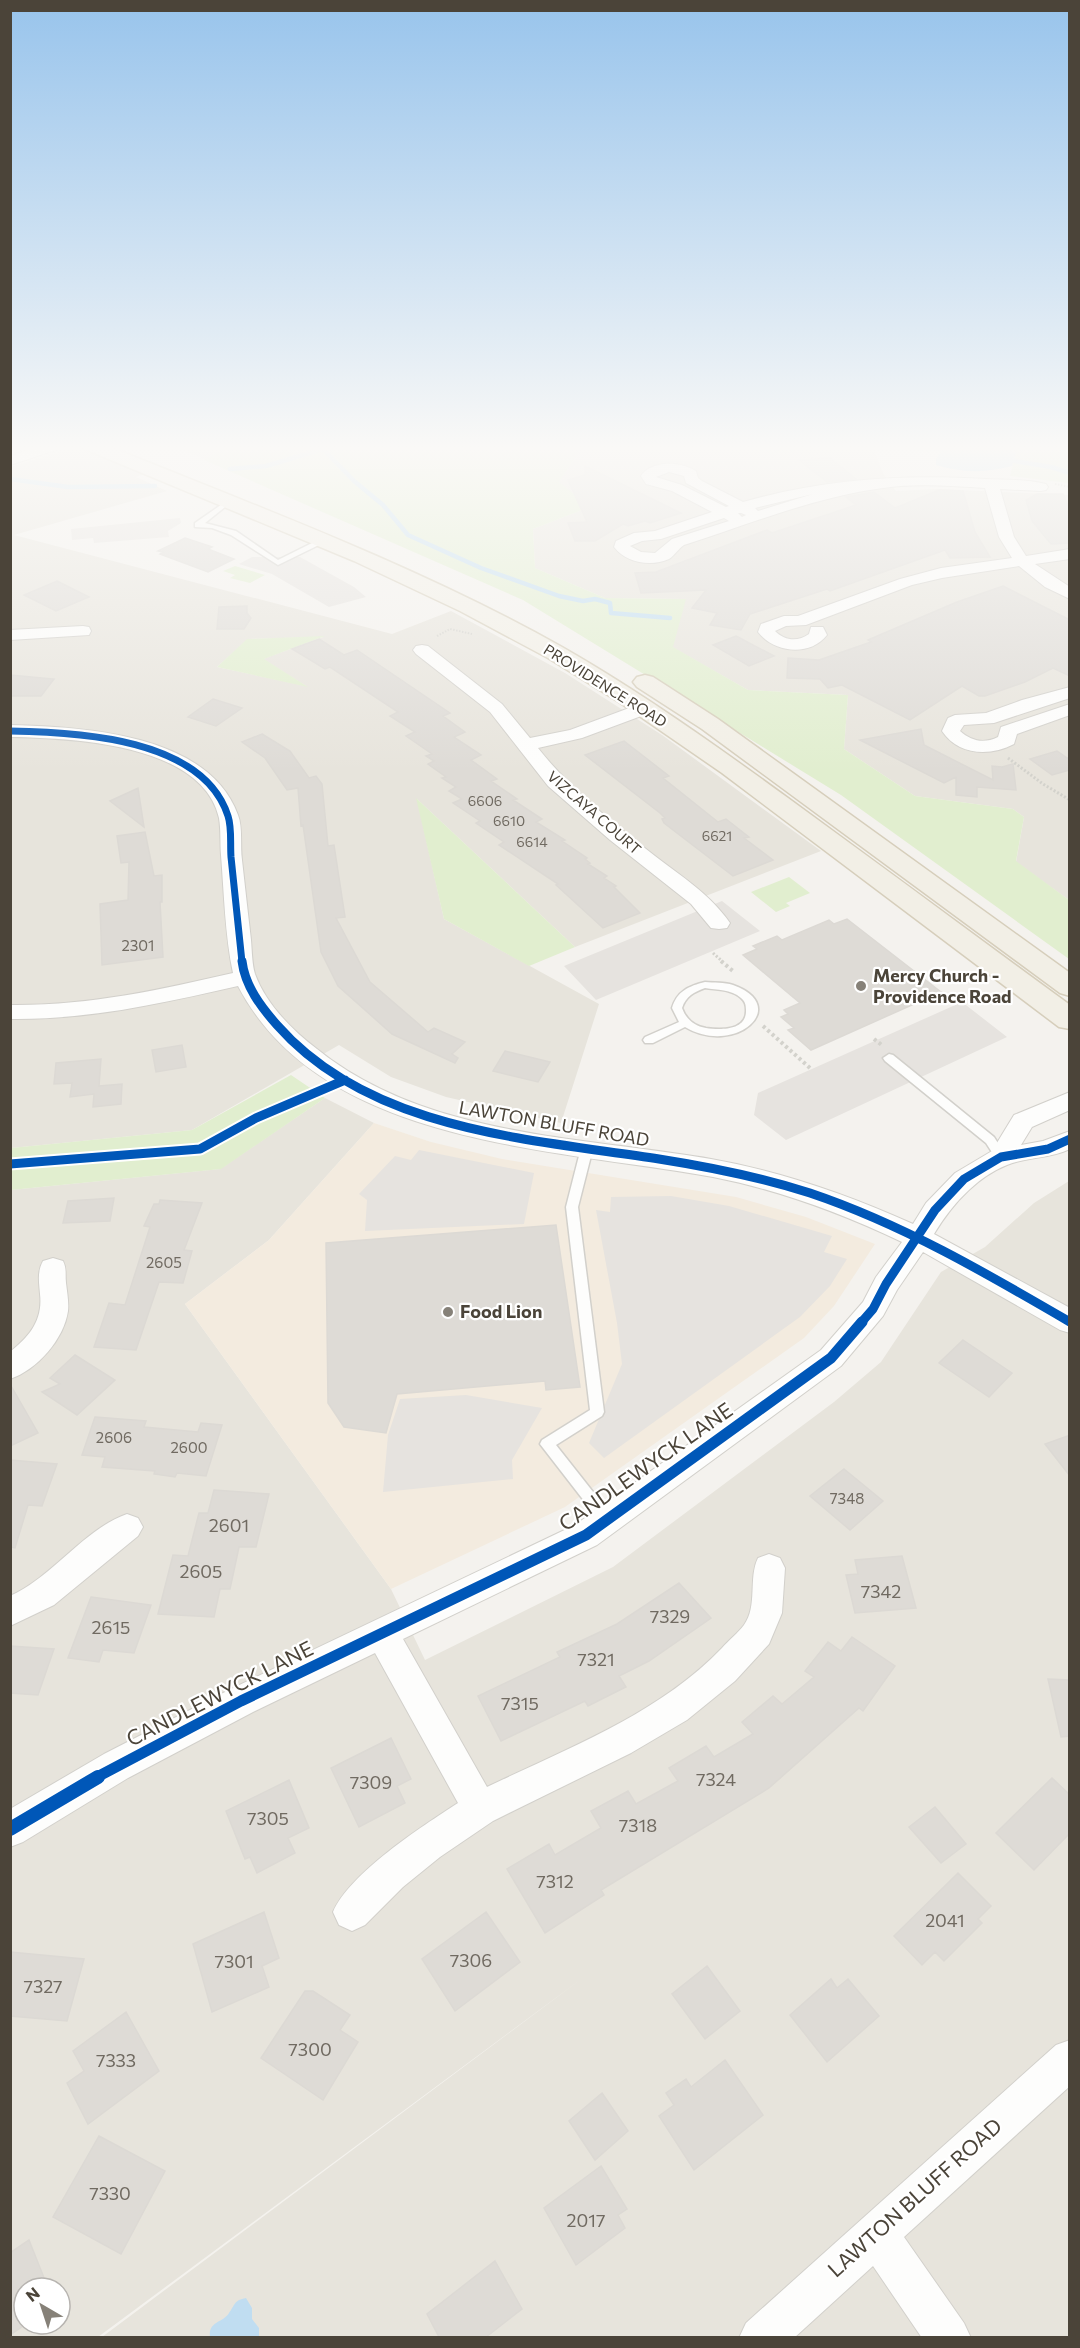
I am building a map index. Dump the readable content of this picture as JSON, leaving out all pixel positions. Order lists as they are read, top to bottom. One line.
{"streets":{"main road":["PROVIDENCE ROAD"],"street":["VIZCAYA COURT","LAWTON BLUFF ROAD","CANDLEWYCK LANE"]},"crossings":[["LAWTON BLUFF ROAD","CANDLEWYCK LANE"]],"places":["Mercy Church - Providence Road","Food Lion"],"house_numbers":["6606","6610","6621","6614","2301","2605","2606","2600","7348","2601","2605","7342","7329","2615","7321","7315","7324","7309","7305","7318","7312","2041","7306","7301","7327","7300","7333","7330","2017"],"north":"top left"}
